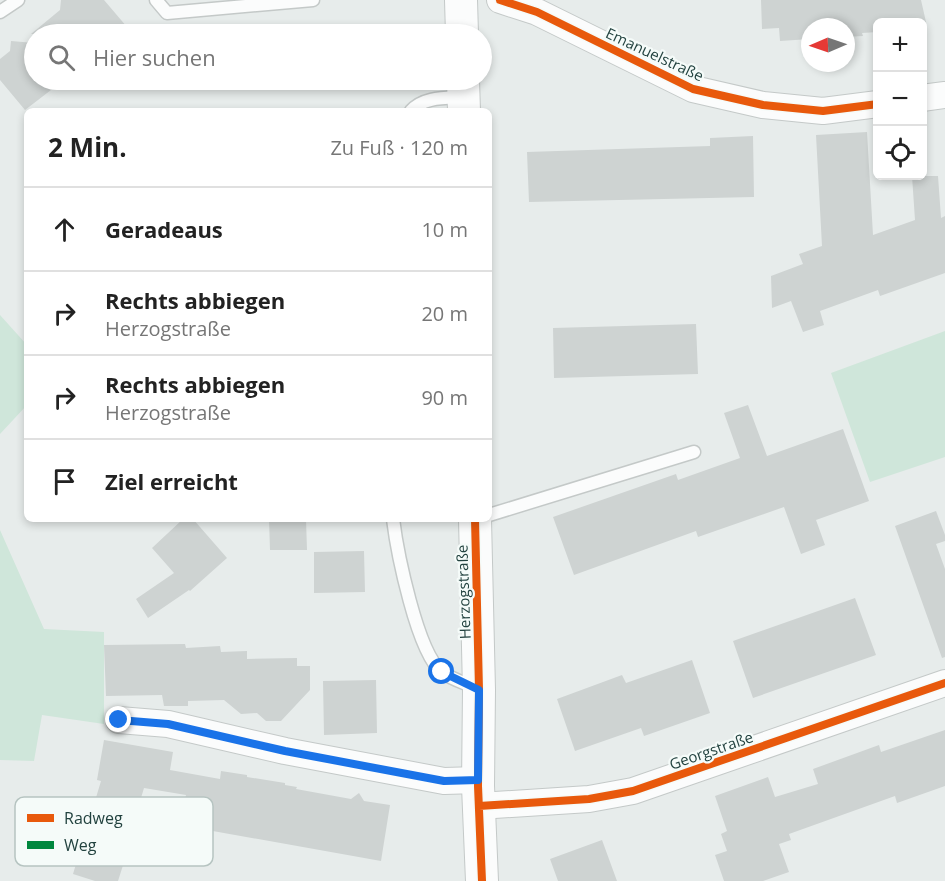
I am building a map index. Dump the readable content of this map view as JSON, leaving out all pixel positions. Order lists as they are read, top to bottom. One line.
{"streets":{"street":["Emanuelstraße","Herzogstraße","Georgstraße"]},"crossings":[["Herzogstraße","Georgstraße"]],"legend":["Radweg","Weg"],"north":"left","page":{"map_buttons":["+","−"],"search":"Hier suchen","heading":["2 Min.","Zu Fuß · 120 m"],"list":[["Geradeaus","10 m"],["Rechts abbiegen","Herzogstraße","20 m"],["Rechts abbiegen","Herzogstraße","90 m"],"Ziel erreicht"]}}
